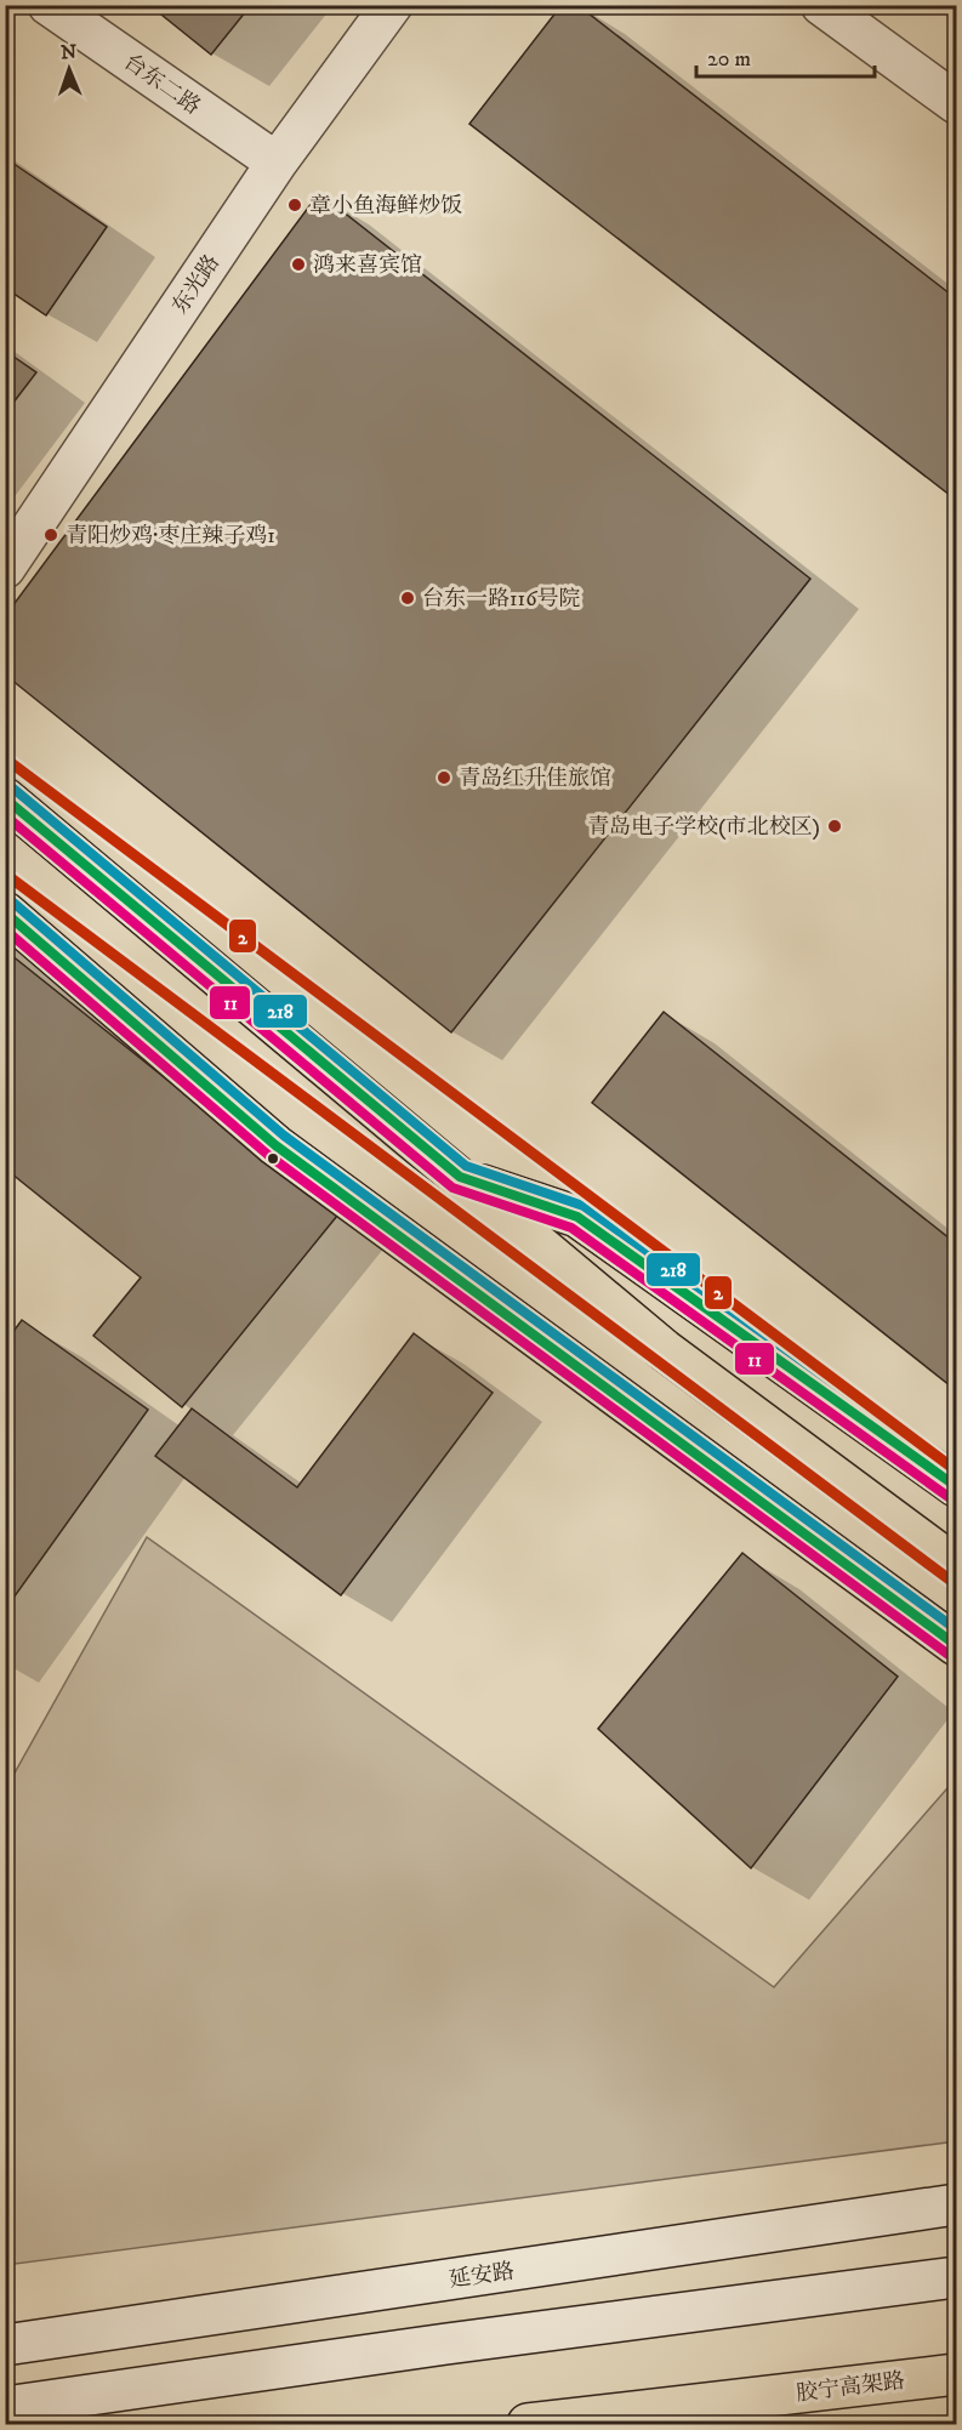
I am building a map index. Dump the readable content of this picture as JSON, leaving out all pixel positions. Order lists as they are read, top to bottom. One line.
{"streets":{"main road":["台东二路","东光路","延安路","胶宁高架路"]},"crossings":[["台东二路","东光路"]],"places":["章小鱼海鲜炒饭","鸿来喜宾馆","青阳炒鸡·枣庄辣子鸡1","台东一路116号院","青岛红升佳旅馆","青岛电子学校(市北校区)"],"lines":["transit line 2","transit line 218","transit line 11"],"scale_bar":"20 m","north":"top"}
